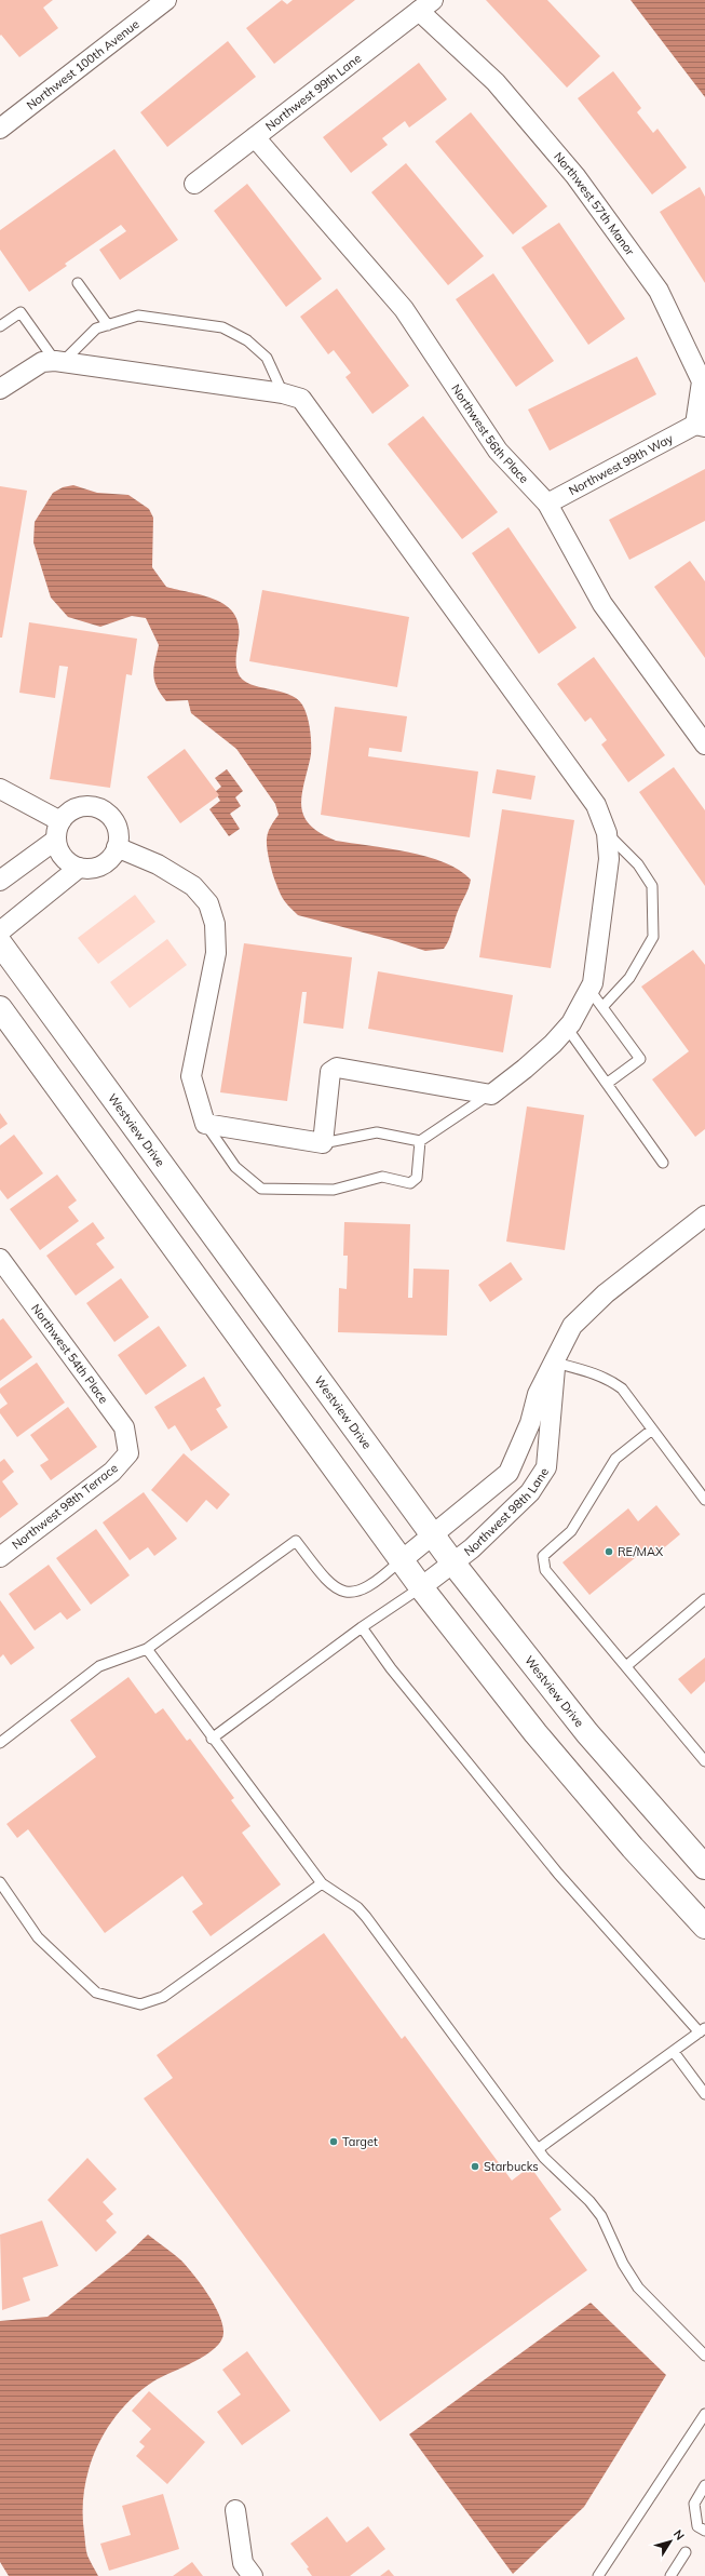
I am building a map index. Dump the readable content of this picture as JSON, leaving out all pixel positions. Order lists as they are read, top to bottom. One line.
{"streets":{"street":["Northwest 100th Avenue","Northwest 99th Lane","Northwest 57th Manor","Northwest 56th Place","Northwest 99th Way","Westview Drive","Northwest 54th Place","Northwest 98th Terrace","Northwest 98th Lane"]},"crossings":[["Northwest 99th Lane","Northwest 57th Manor"],["Northwest 99th Lane","Northwest 56th Place"],["Northwest 57th Manor","Northwest 99th Way"],["Northwest 56th Place","Northwest 99th Way"],["Westview Drive","Northwest 98th Lane"],["Northwest 54th Place","Northwest 98th Terrace"]],"places":["RE/MAX","Target","Starbucks"],"north":"top right"}
